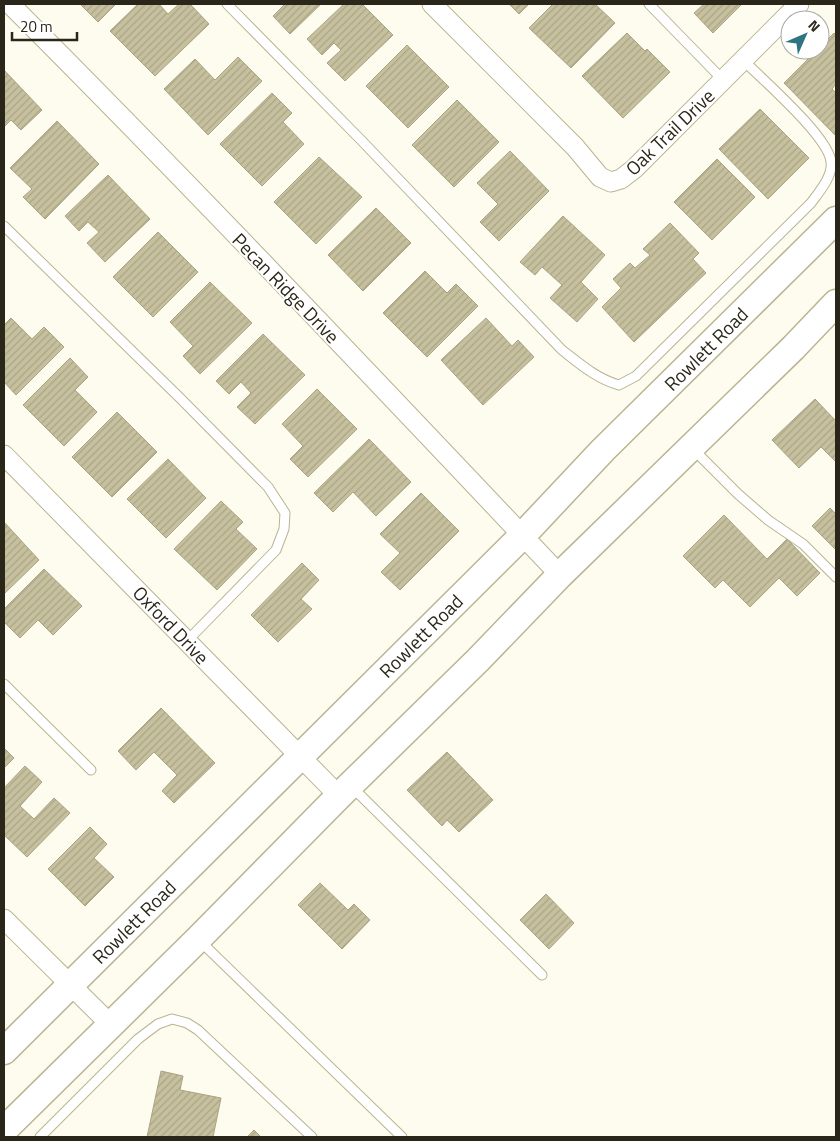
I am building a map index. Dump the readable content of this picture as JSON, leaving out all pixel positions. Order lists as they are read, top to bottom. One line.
{"streets":{"main road":["Rowlett Road"],"street":["Oak Trail Drive","Pecan Ridge Drive","Oxford Drive"]},"crossings":[["Pecan Ridge Drive","Rowlett Road"],["Rowlett Road","Oxford Drive"]],"scale_bar":"20 m","north":"top right"}
